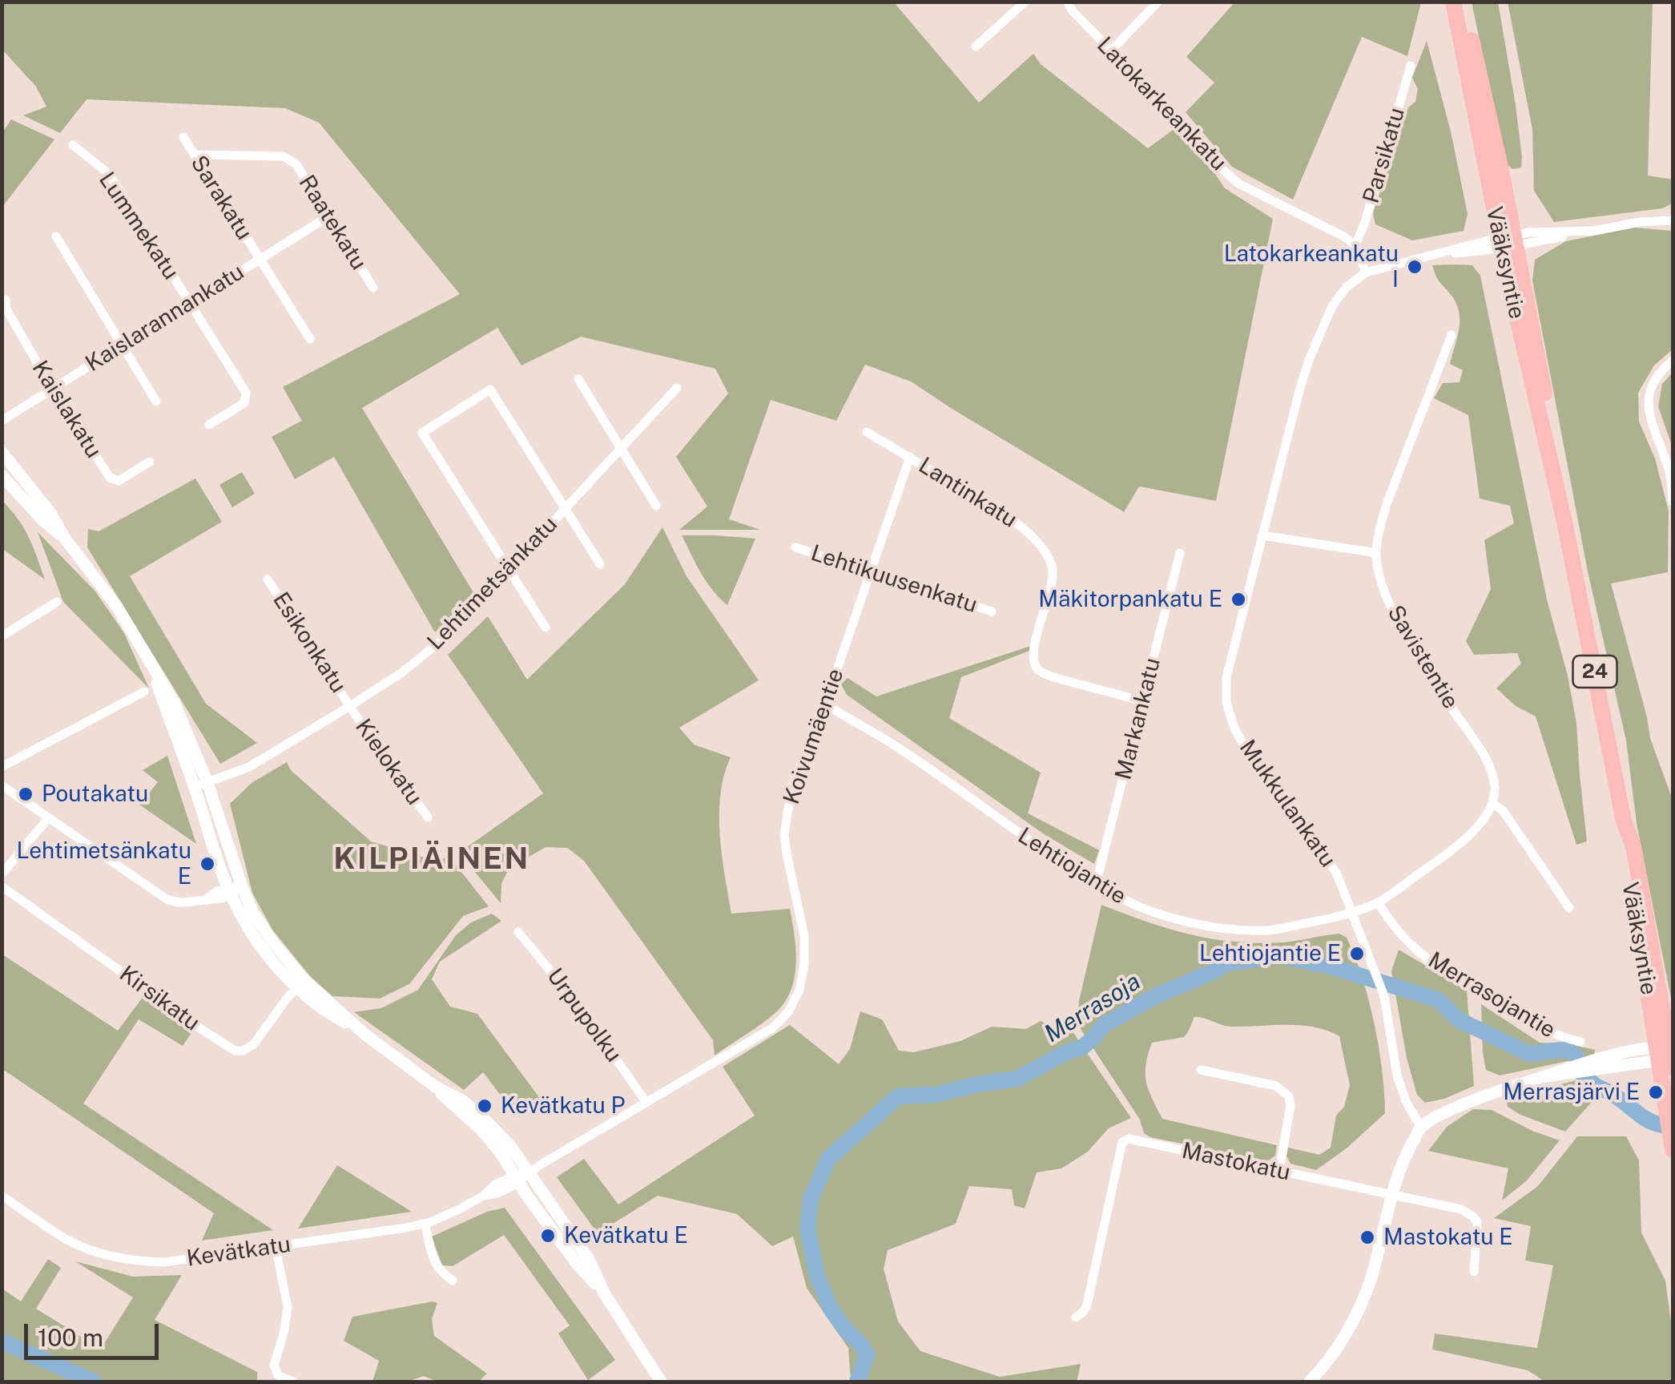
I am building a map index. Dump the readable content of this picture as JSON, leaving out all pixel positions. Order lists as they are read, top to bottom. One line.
{"streets":{"highway":["Vääksyntie","24"],"street":["Latokarkeankatu","Parsikatu","Sarakatu","Raatekatu","Lummekatu","Kaislarannankatu","Kaislakatu","Lantinkatu","Lehtikuusenkatu","Lehtimetsänkatu","Esikonkatu","Savistentie","Markankatu","Koivumäentie","Kielokatu","Mukkulankatu","Lehtiojantie","Merrasojantie","Kirsikatu","Urpupolku","Mastokatu","Kevätkatu"]},"crossings":[["Latokarkeankatu","Parsikatu"],["Sarakatu","Raatekatu"],["Sarakatu","Kaislarannankatu"],["Raatekatu","Kaislarannankatu"],["Lummekatu","Kaislarannankatu"],["Vääksyntie","Mukkulankatu"],["Kaislarannankatu","Kaislakatu"],["Lantinkatu","Markankatu"],["Lantinkatu","Koivumäentie"],["Lehtikuusenkatu","Koivumäentie"],["Lehtimetsänkatu","Esikonkatu"],["Lehtimetsänkatu","Kielokatu"],["Esikonkatu","Kielokatu"],["Markankatu","Lehtiojantie"],["Koivumäentie","Lehtiojantie"],["Koivumäentie","Urpupolku"],["Koivumäentie","Kevätkatu"],["Mukkulankatu","Lehtiojantie"],["Urpupolku","Kevätkatu"]],"districts":["KILPIÄINEN"],"water":["Merrasoja"],"places":["Latokarkeankatu I","Mäkitorpankatu E","Poutakatu","Lehtimetsänkatu E","Lehtiojantie E","Merrasjärvi E","Kevätkatu P","Kevätkatu E","Mastokatu E"],"scale_bar":"100 m"}
